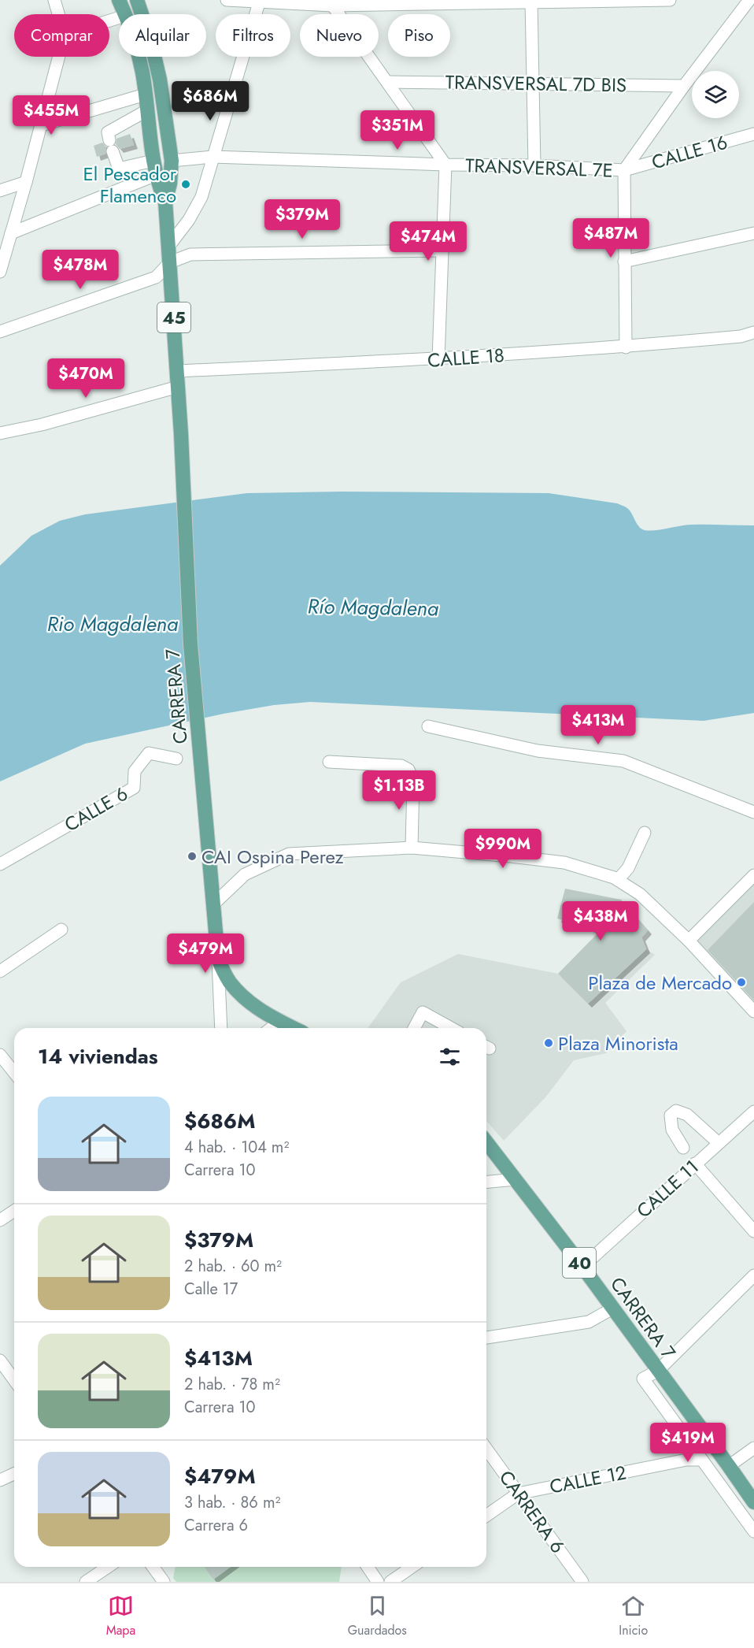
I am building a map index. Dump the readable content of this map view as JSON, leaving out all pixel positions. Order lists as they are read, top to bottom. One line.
{"streets":{"main road":["45","CARRERA 7","40"],"street":["TRANSVERSAL 7D BIS","CALLE 16","TRANSVERSAL 7E","CALLE 18","CALLE 6","CALLE 11","CALLE 12","CARRERA 6"]},"crossings":[["CALLE 16","TRANSVERSAL 7E"],["TRANSVERSAL 7E","CARRERA 7"],["CALLE 18","CARRERA 7"],["CARRERA 7","CALLE 11"],["CARRERA 7","CALLE 12"],["CALLE 12","CARRERA 6"]],"water":["Río Magdalena","Rio Magdalena"],"places":["El Pescador Flamenco","CAI Ospina Perez","Plaza de Mercado","Plaza Minorista"],"page":{"chip":["Comprar","Alquilar","Filtros","Nuevo","Piso"],"price":["$686M","$455M","$351M","$379M","$487M","$474M","$478M","$470M","$413M","$1.13B","$990M","$438M","$479M","$419M"],"heading":"14 viviendas","list":[{"name":"$686M","note":"4 hab. · 104 m² · Carrera 10"},{"name":"$379M","note":"2 hab. · 60 m² · Calle 17"},{"name":"$413M","note":"2 hab. · 78 m² · Carrera 10"},{"name":"$479M","note":"3 hab. · 86 m² · Carrera 6"}],"tabs":["Mapa","Guardados","Inicio"]}}
